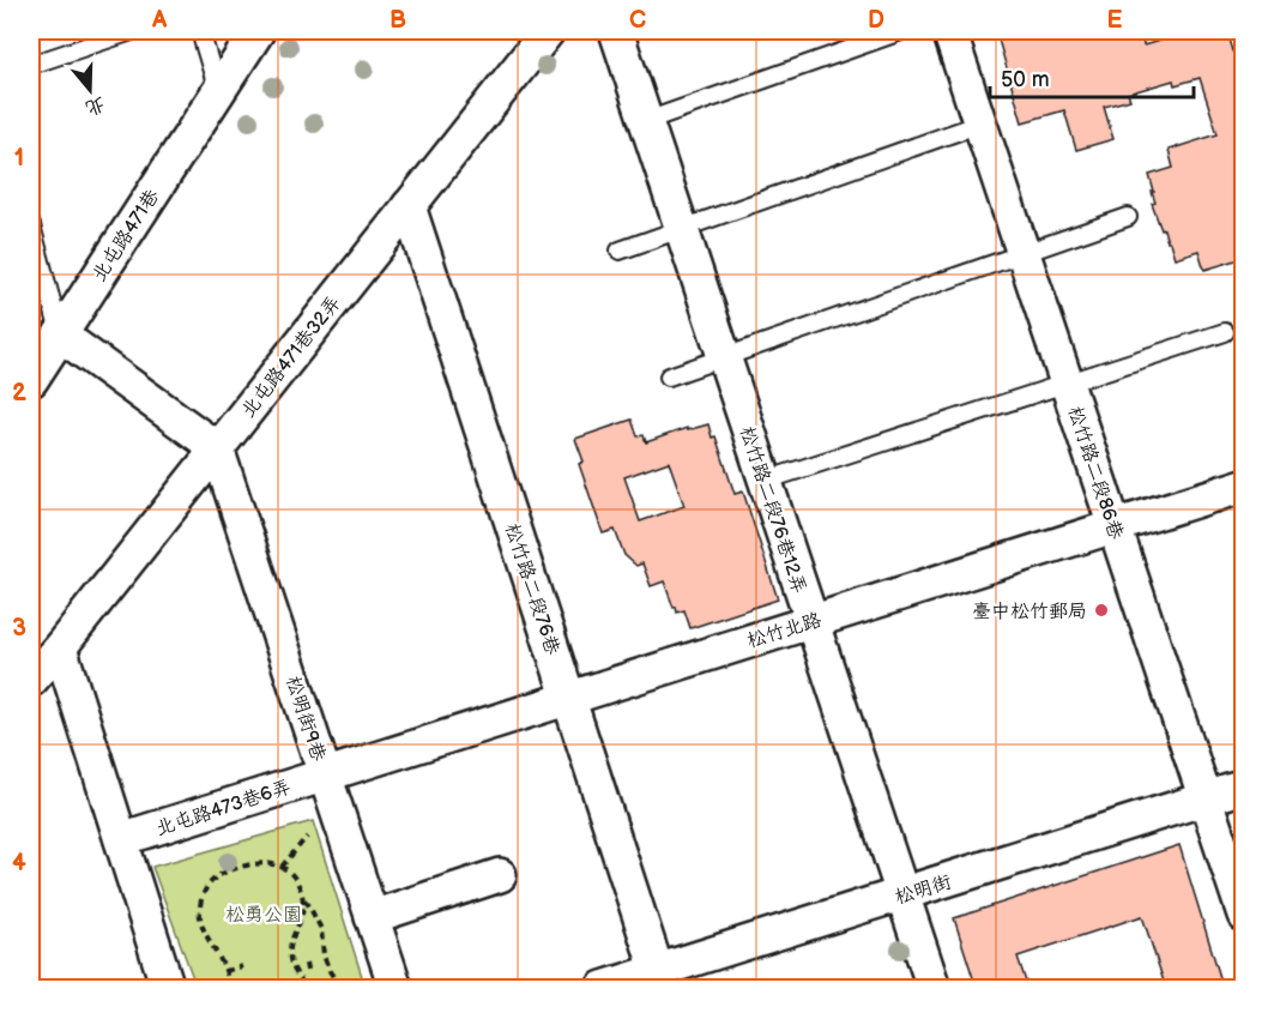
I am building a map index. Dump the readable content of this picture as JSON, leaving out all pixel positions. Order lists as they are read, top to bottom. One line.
{"streets":{"street":["北屯路471巷","北屯路471巷32弄","松竹路二段86巷","松竹路二段76巷12弄","松竹路二段76巷","松竹北路","松明街9巷","北屯路473巷6弄","松明街"]},"crossings":[["北屯路471巷32弄","松竹路二段76巷"],["北屯路471巷32弄","松明街9巷"],["松竹路二段86巷","松竹北路"],["松竹路二段86巷","松明街"],["松竹路二段76巷12弄","松竹北路"],["松竹路二段76巷12弄","松明街"],["松竹路二段76巷","松竹北路"],["松竹路二段76巷","松明街"],["松竹北路","松明街9巷"],["松竹北路","北屯路473巷6弄"],["松明街9巷","北屯路473巷6弄"]],"parks":["松勇公園"],"places":["臺中松竹郵局"],"scale_bar":"50 m","north":"bottom","grid":{"columns":["A","B","C","D","E"],"rows":["1","2","3","4"]}}
